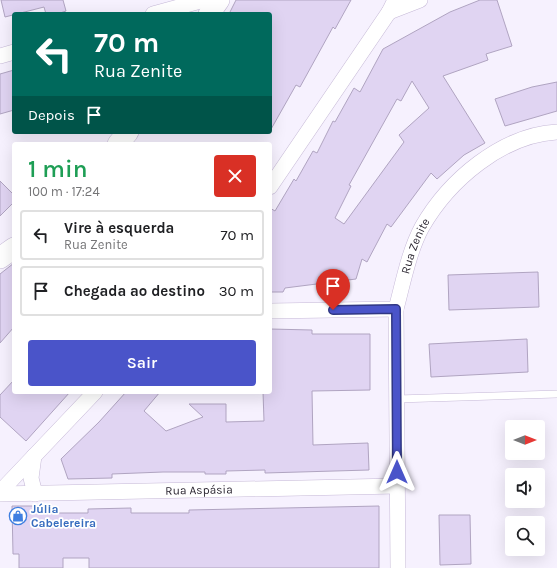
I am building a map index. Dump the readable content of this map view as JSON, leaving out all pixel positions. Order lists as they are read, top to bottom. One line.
{"streets":{"street":["Rua Zenite","Rua Aspásia"]},"crossings":[["Rua Zenite","Rua Aspásia"]],"places":{"shop":["Júlia Cabelereira"]},"north":"right","page":{"turn":["70 m","Rua Zenite"],"then":"Depois","heading":["1 min","100 m · 17:24"],"list":[{"name":"Vire à esquerda","note":"Rua Zenite","value":"70 m"},{"name":"Chegada ao destino","value":"30 m"}],"buttons":"Sair"}}
